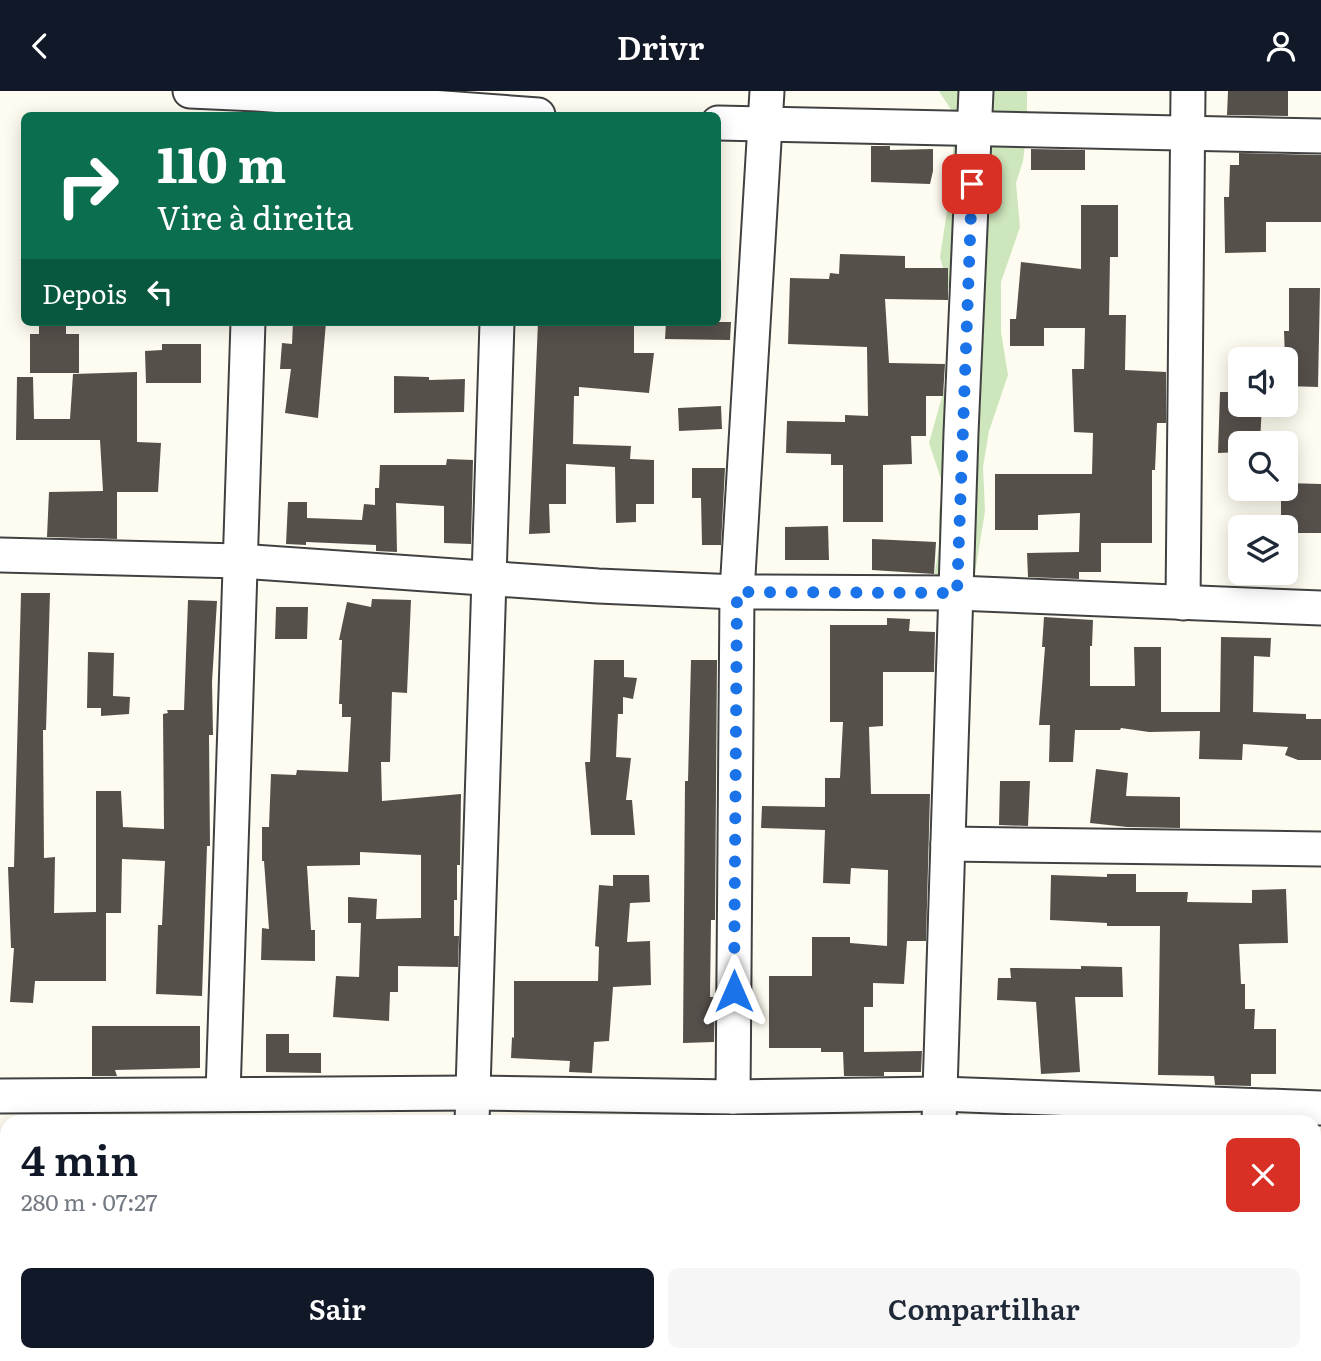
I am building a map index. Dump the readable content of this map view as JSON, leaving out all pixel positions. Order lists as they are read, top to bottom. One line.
{"page":{"header":"Drivr","turn":["110 m","Vire à direita"],"then":"Depois","heading":["4 min","280 m · 07:27"],"buttons":["Sair","Compartilhar"]}}
